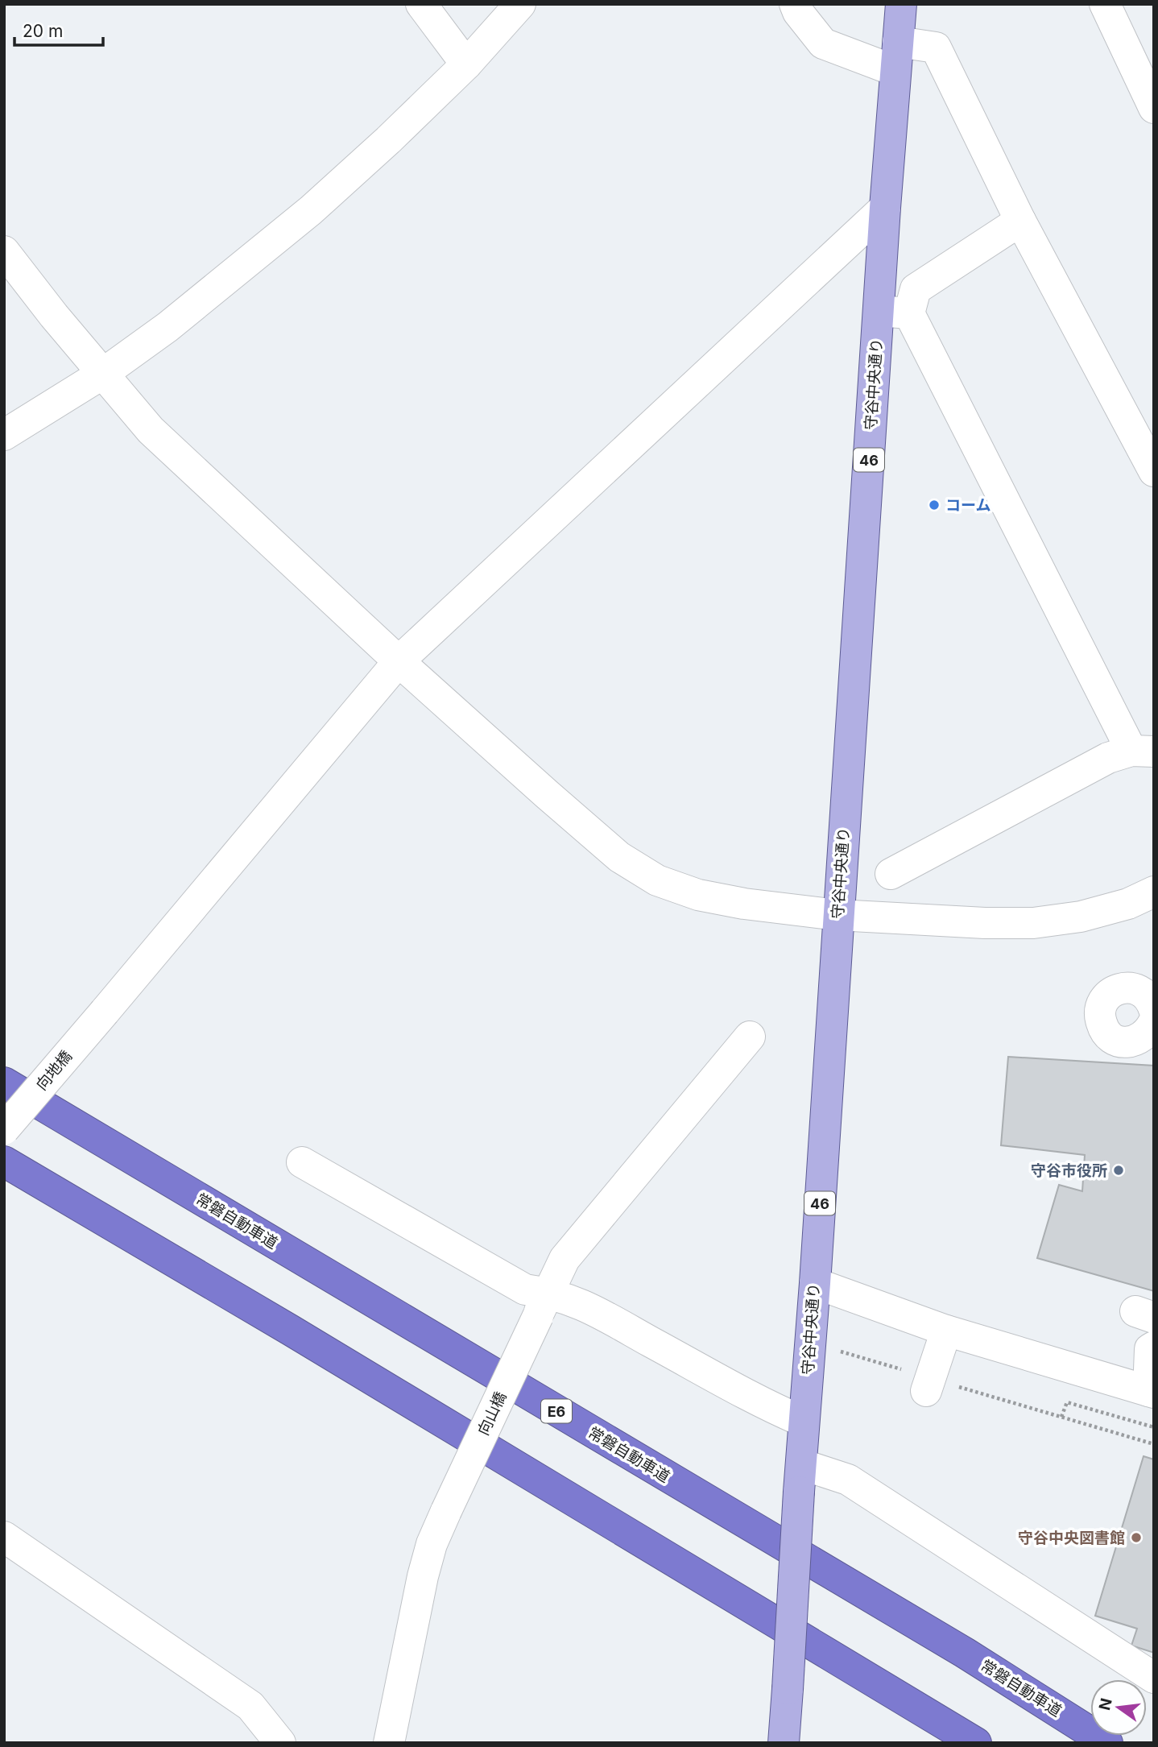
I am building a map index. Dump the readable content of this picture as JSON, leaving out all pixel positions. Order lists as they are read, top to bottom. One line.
{"streets":{"highway":["常磐自動車道","E6"],"main road":["守谷中央通り","46"],"street":["向地橋","向山橋"]},"crossings":[["守谷中央通り","向地橋"]],"places":["コーム","守谷市役所","守谷中央図書館"],"scale_bar":"20 m","north":"left"}
